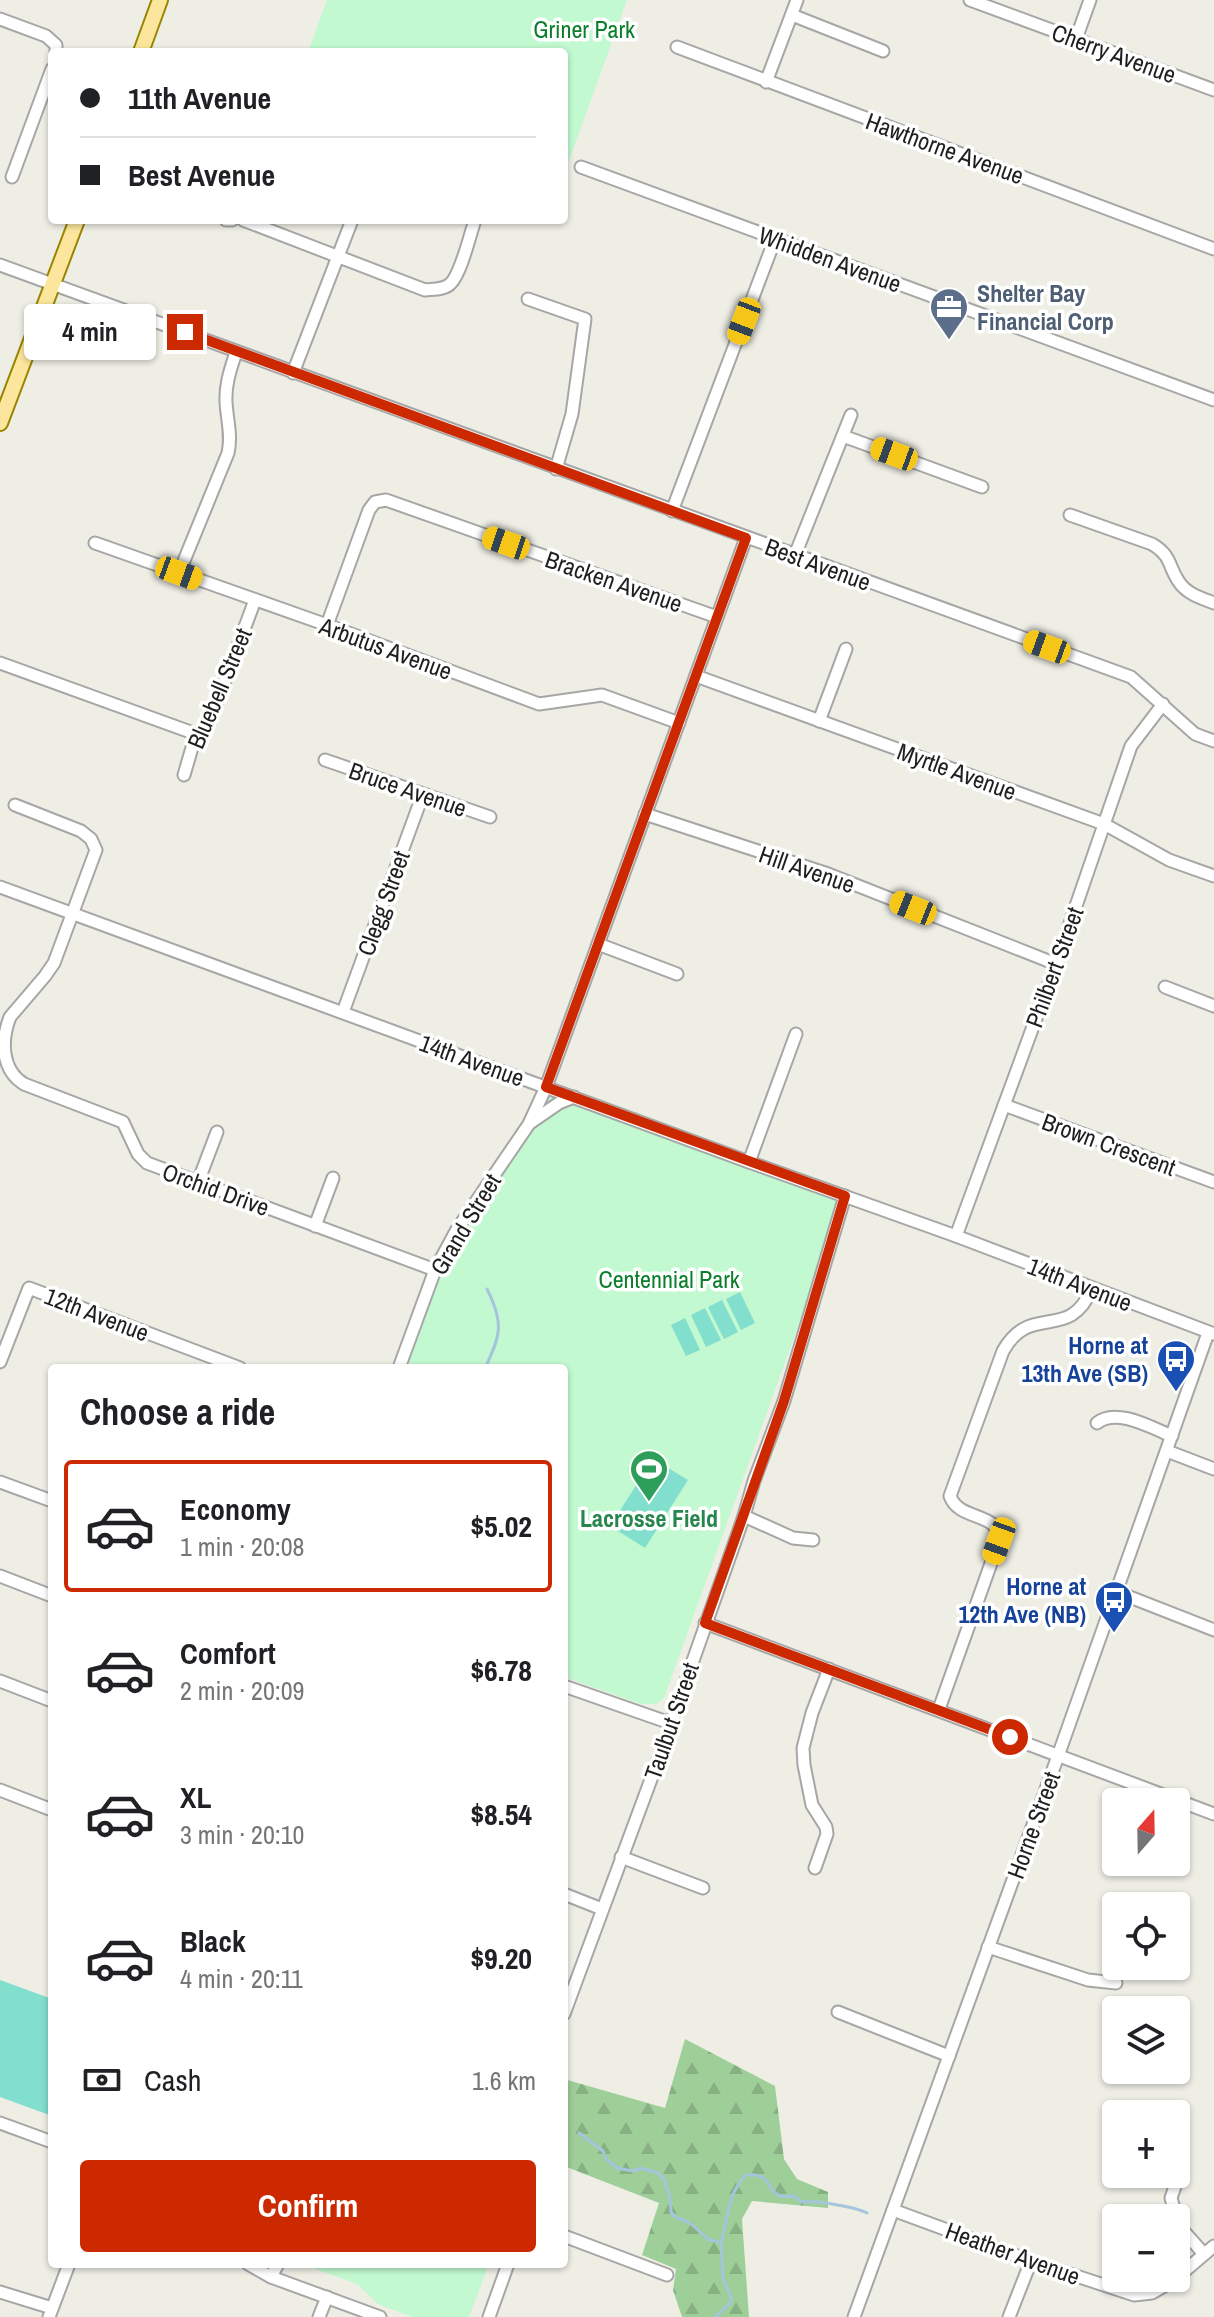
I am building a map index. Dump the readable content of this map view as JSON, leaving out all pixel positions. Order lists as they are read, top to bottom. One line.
{"streets":{"street":["Cherry Avenue","Hawthorne Avenue","Whidden Avenue","Best Avenue","Bracken Avenue","Arbutus Avenue","Bluebell Street","Myrtle Avenue","Bruce Avenue","Hill Avenue","Clegg Street","Philbert Street","14th Avenue","Brown Crescent","Orchid Drive","Grand Street","12th Avenue","Taulbut Street","Horne Street","Heather Avenue"]},"crossings":[["Best Avenue","Philbert Street"],["Best Avenue","Grand Street"],["Bracken Avenue","Arbutus Avenue"],["Bracken Avenue","Grand Street"],["Arbutus Avenue","Bluebell Street"],["Arbutus Avenue","Grand Street"],["Myrtle Avenue","Philbert Street"],["Myrtle Avenue","Grand Street"],["Bruce Avenue","Clegg Street"],["Hill Avenue","Philbert Street"],["Hill Avenue","Grand Street"],["Clegg Street","14th Avenue"],["Philbert Street","14th Avenue"],["Philbert Street","Brown Crescent"],["14th Avenue","Orchid Drive"],["14th Avenue","Grand Street"],["14th Avenue","Taulbut Street"],["14th Avenue","Horne Street"],["Orchid Drive","Grand Street"],["Horne Street","Heather Avenue"]],"parks":["Griner Park","Centennial Park"],"places":{"office":["Shelter Bay Financial Corp"],"bus stop":["Horne at 13th Ave (SB)","Horne at 12th Ave (NB)"],"sports":["Lacrosse Field"]},"north":"top","page":{"banner":["11th Avenue","Best Avenue"],"bubble":"4 min","heading":"Choose a ride","list":[{"name":"Economy","note":"1 min · 20:08","value":"$5.02"},{"name":"Comfort","note":"2 min · 20:09","value":"$6.78"},{"name":"XL","note":"3 min · 20:10","value":"$8.54"},{"name":"Black","note":"4 min · 20:11","value":"$9.20"}],"map_buttons":["+","−"],"pay":["Cash","1.6 km"],"buttons":"Confirm"}}
